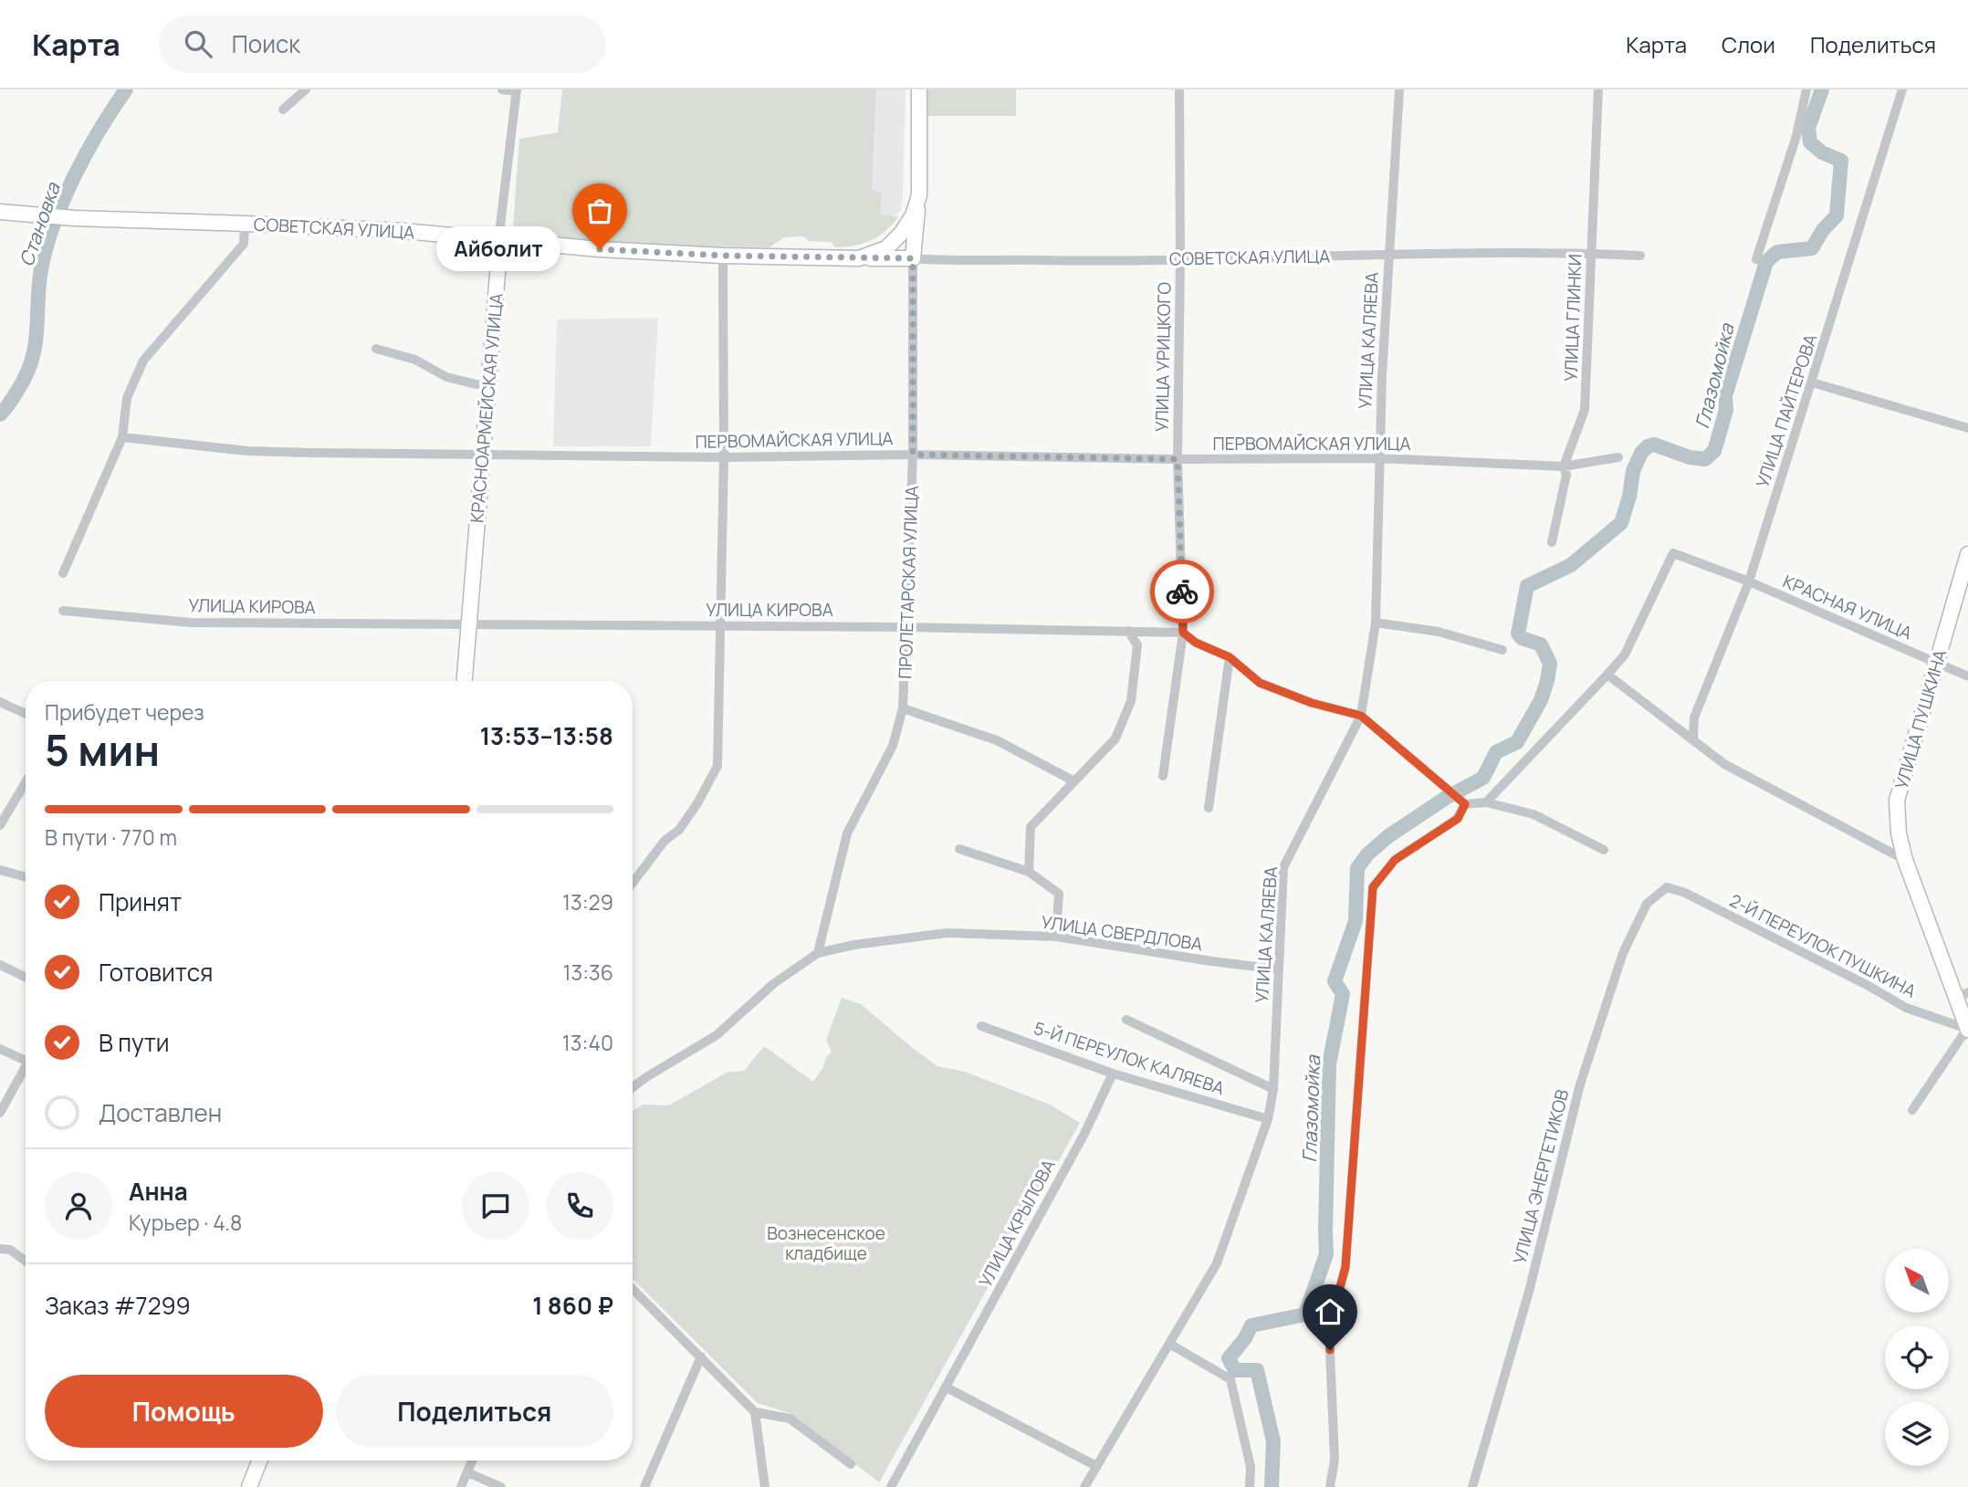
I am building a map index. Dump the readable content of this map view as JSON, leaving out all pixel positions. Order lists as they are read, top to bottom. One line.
{"streets":{"main road":["СОВЕТСКАЯ УЛИЦА","КРАСНОАРМЕЙСКАЯ УЛИЦА","ПРОЛЕТАРСКАЯ УЛИЦА","УЛИЦА ПУШКИНА"],"street":["УЛИЦА ГЛИНКИ","УЛИЦА КАЛЯЕВА","УЛИЦА УРИЦКОГО","УЛИЦА ПАЙТЕРОВА","ПЕРВОМАЙСКАЯ УЛИЦА","УЛИЦА КИРОВА","КРАСНАЯ УЛИЦА","УЛИЦА СВЕРДЛОВА","2-Й ПЕРЕУЛОК ПУШКИНА","5-Й ПЕРЕУЛОК КАЛЯЕВА","УЛИЦА ЭНЕРГЕТИКОВ","УЛИЦА КРЫЛОВА"]},"crossings":[["СОВЕТСКАЯ УЛИЦА","УЛИЦА ГЛИНКИ"],["СОВЕТСКАЯ УЛИЦА","УЛИЦА КАЛЯЕВА"],["СОВЕТСКАЯ УЛИЦА","УЛИЦА УРИЦКОГО"],["СОВЕТСКАЯ УЛИЦА","КРАСНОАРМЕЙСКАЯ УЛИЦА"],["СОВЕТСКАЯ УЛИЦА","ПРОЛЕТАРСКАЯ УЛИЦА"],["УЛИЦА ГЛИНКИ","ПЕРВОМАЙСКАЯ УЛИЦА"],["УЛИЦА КАЛЯЕВА","ПЕРВОМАЙСКАЯ УЛИЦА"],["УЛИЦА КАЛЯЕВА","УЛИЦА КИРОВА"],["УЛИЦА КАЛЯЕВА","УЛИЦА СВЕРДЛОВА"],["УЛИЦА КАЛЯЕВА","5-Й ПЕРЕУЛОК КАЛЯЕВА"],["УЛИЦА УРИЦКОГО","ПЕРВОМАЙСКАЯ УЛИЦА"],["УЛИЦА УРИЦКОГО","УЛИЦА КИРОВА"],["КРАСНОАРМЕЙСКАЯ УЛИЦА","ПЕРВОМАЙСКАЯ УЛИЦА"],["КРАСНОАРМЕЙСКАЯ УЛИЦА","УЛИЦА КИРОВА"],["УЛИЦА ПАЙТЕРОВА","КРАСНАЯ УЛИЦА"],["ПЕРВОМАЙСКАЯ УЛИЦА","ПРОЛЕТАРСКАЯ УЛИЦА"],["ПРОЛЕТАРСКАЯ УЛИЦА","УЛИЦА КИРОВА"],["ПРОЛЕТАРСКАЯ УЛИЦА","УЛИЦА СВЕРДЛОВА"],["КРАСНАЯ УЛИЦА","УЛИЦА ПУШКИНА"],["УЛИЦА ПУШКИНА","2-Й ПЕРЕУЛОК ПУШКИНА"],["2-Й ПЕРЕУЛОК ПУШКИНА","УЛИЦА ЭНЕРГЕТИКОВ"],["5-Й ПЕРЕУЛОК КАЛЯЕВА","УЛИЦА КРЫЛОВА"]],"water":["Становка","Глазомойка"],"parks":["Вознесенское кладбище"],"places":["Айболит"],"north":"top left","page":{"header":"Карта","search":"Поиск","nav":["Карта","Слои","Поделиться"],"bubble":"Айболит","heading":["5 мин","Прибудет через","13:53–13:58"],"panel":["Анна","Курьер · 4.8","Заказ #7299","1 860 ₽"],"bar":"В пути · 770 m","list":[["Принят","13:29"],["Готовится","13:36"],["В пути","13:40"],"Доставлен"],"buttons":["Помощь","Поделиться"]}}
